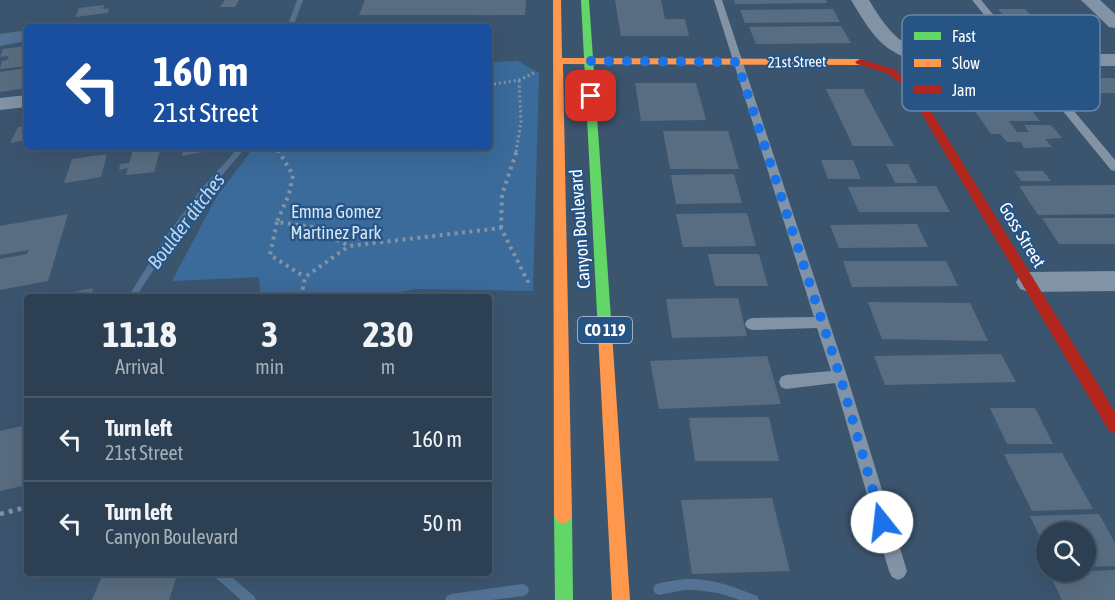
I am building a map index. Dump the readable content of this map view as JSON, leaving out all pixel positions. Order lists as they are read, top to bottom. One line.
{"streets":{"main road":["21st Street","Canyon Boulevard","Goss Street","CO 119"]},"crossings":[["21st Street","Canyon Boulevard"],["21st Street","Goss Street"]],"water":["Boulder ditches"],"parks":["Emma Gomez Martinez Park"],"legend":["Fast","Slow","Jam"],"page":{"turn":["160 m","21st Street"],"eta":["11:18","Arrival","3","min","230","m"],"list":[{"name":"Turn left","note":"21st Street","value":"160 m"},{"name":"Turn left","note":"Canyon Boulevard","value":"50 m"}]}}
